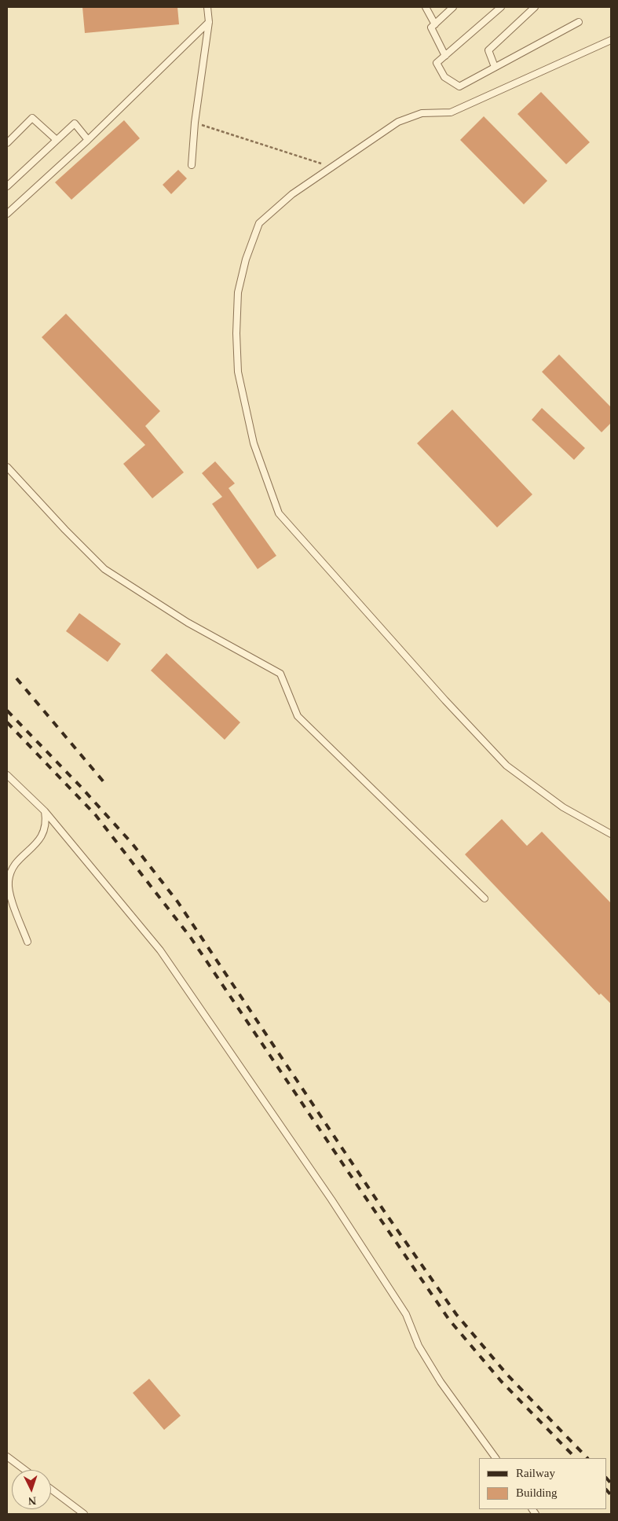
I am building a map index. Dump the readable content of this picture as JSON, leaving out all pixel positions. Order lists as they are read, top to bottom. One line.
{"legend":["Railway","Building"],"north":"bottom"}
